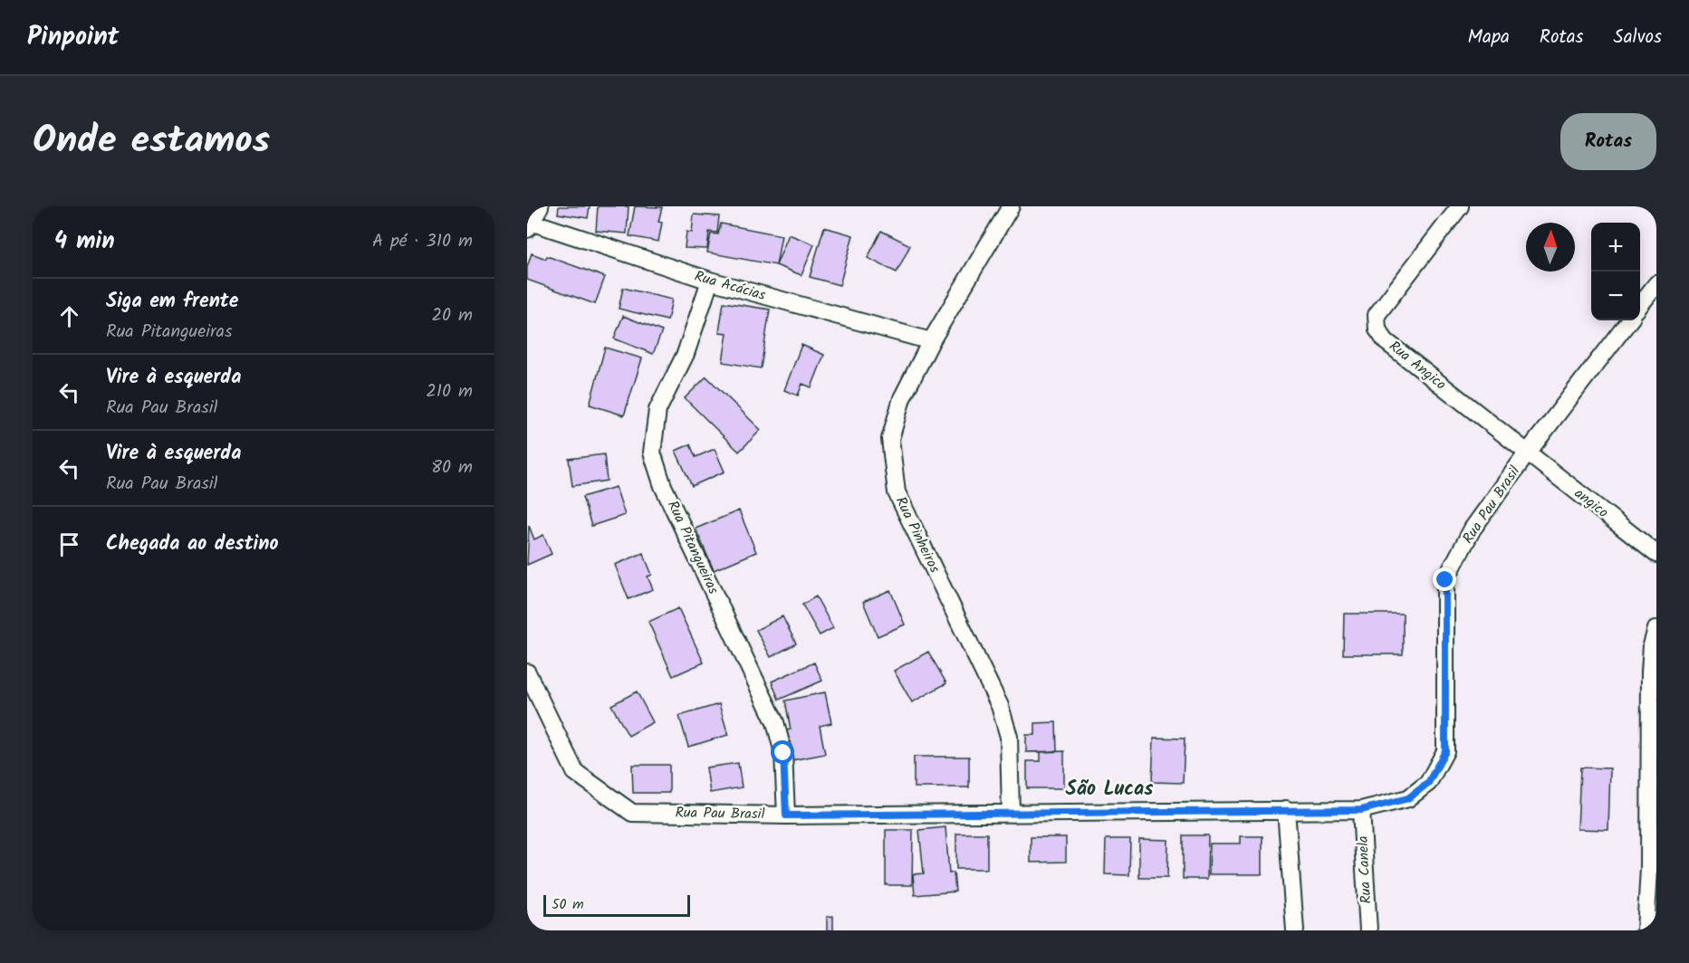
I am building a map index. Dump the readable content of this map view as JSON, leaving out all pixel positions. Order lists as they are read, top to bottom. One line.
{"streets":{"street":["Rua Acácias","Rua Angico","angico","Rua Pau Brasil","Rua Pinheiros","Rua Pitangueiras","Rua Canela"]},"crossings":[["Rua Acácias","Rua Pinheiros"],["Rua Acácias","Rua Pitangueiras"],["Rua Angico","angico"],["Rua Angico","Rua Pau Brasil"],["angico","Rua Pau Brasil"],["Rua Pau Brasil","Rua Pinheiros"],["Rua Pau Brasil","Rua Pitangueiras"],["Rua Pau Brasil","Rua Canela"]],"districts":["São Lucas"],"scale_bar":"50 m","north":"top","page":{"header":"Pinpoint","nav":["Mapa","Rotas","Salvos"],"title":"Onde estamos","buttons":"Rotas","heading":["4 min","A pé · 310 m"],"map_buttons":["+","−"],"list":[["Siga em frente","Rua Pitangueiras","20 m"],["Vire à esquerda","Rua Pau Brasil","210 m"],["Vire à esquerda","Rua Pau Brasil","80 m"],"Chegada ao destino"],"scale":"50 m"}}
